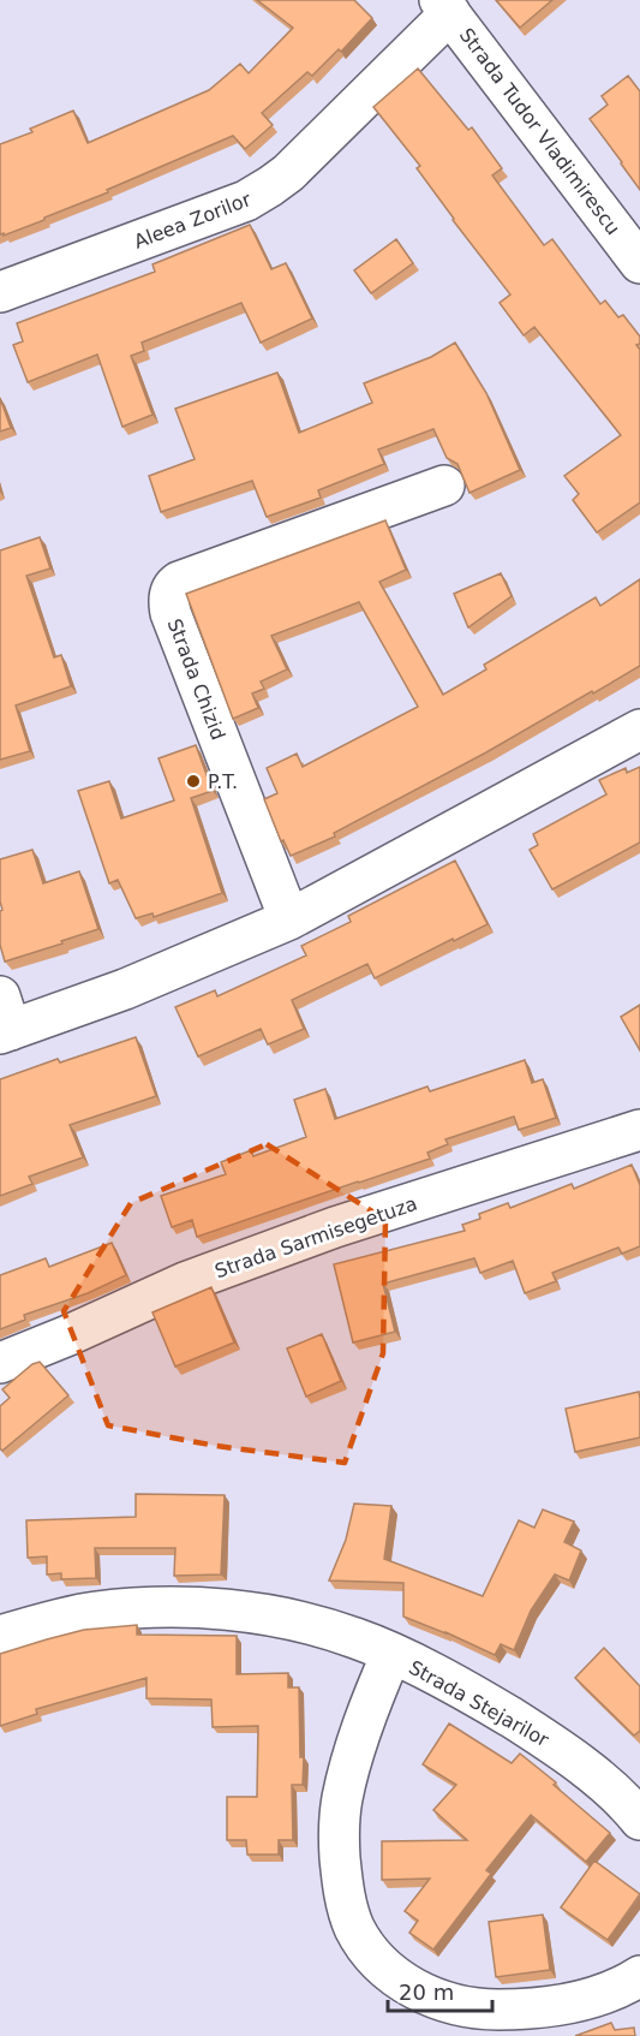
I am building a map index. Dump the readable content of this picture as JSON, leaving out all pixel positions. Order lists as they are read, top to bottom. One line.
{"streets":{"street":["Strada Tudor Vladimirescu","Aleea Zorilor","Strada Chizid","Strada Sarmisegetuza","Strada Stejarilor"]},"crossings":[["Strada Tudor Vladimirescu","Aleea Zorilor"]],"places":["P.T."],"scale_bar":"20 m"}
